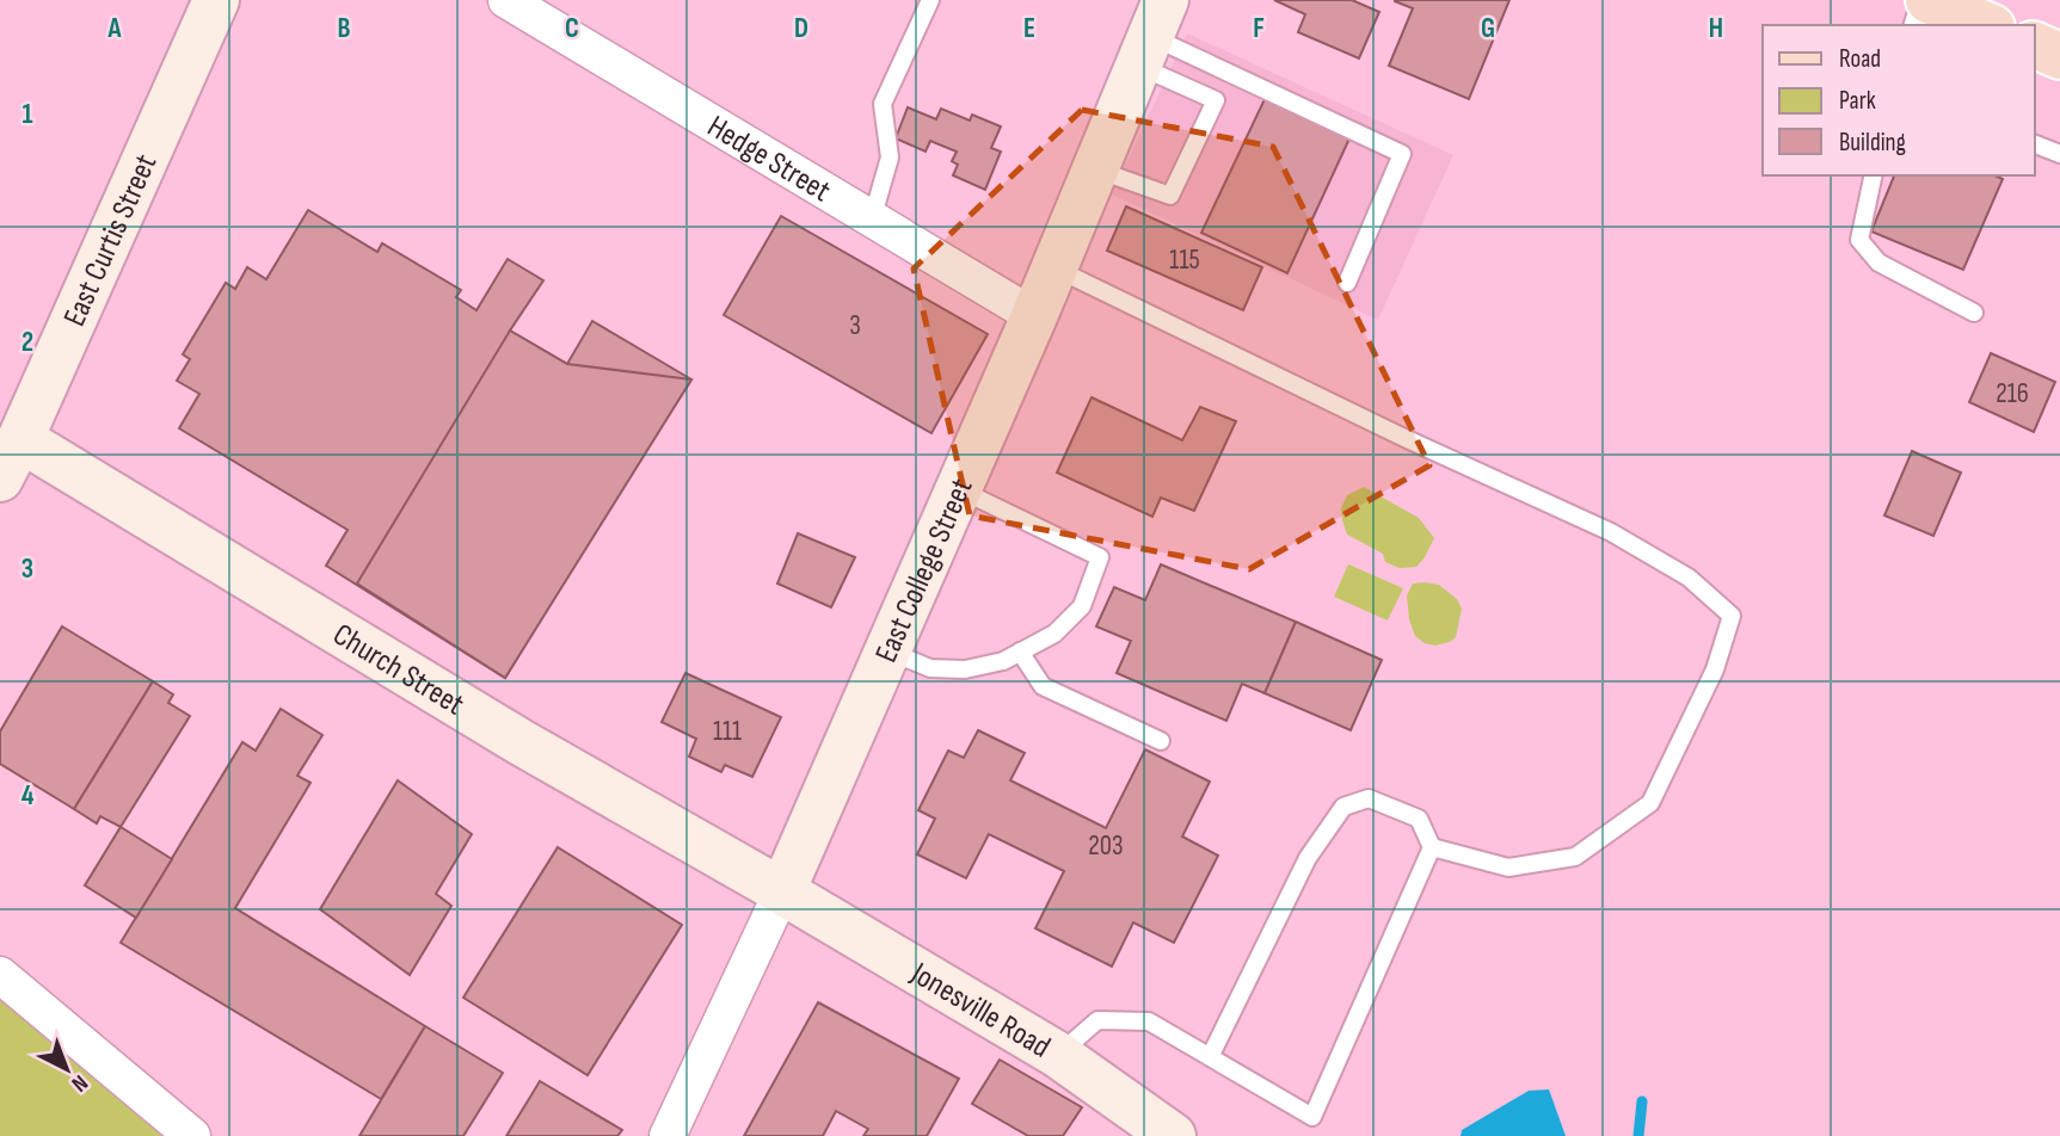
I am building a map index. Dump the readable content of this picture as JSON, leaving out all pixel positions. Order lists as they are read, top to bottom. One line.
{"streets":{"street":["Hedge Street","East Curtis Street","East College Street","Church Street","Jonesville Road"]},"crossings":[["Hedge Street","East College Street"],["East Curtis Street","Church Street"],["East College Street","Church Street"],["East College Street","Jonesville Road"],["Church Street","Jonesville Road"]],"house_numbers":["115","3","216","111","203"],"legend":["Road","Park","Building"],"north":"bottom right","grid":{"columns":["A","B","C","D","E","F","G","H"],"rows":["1","2","3","4"]}}
